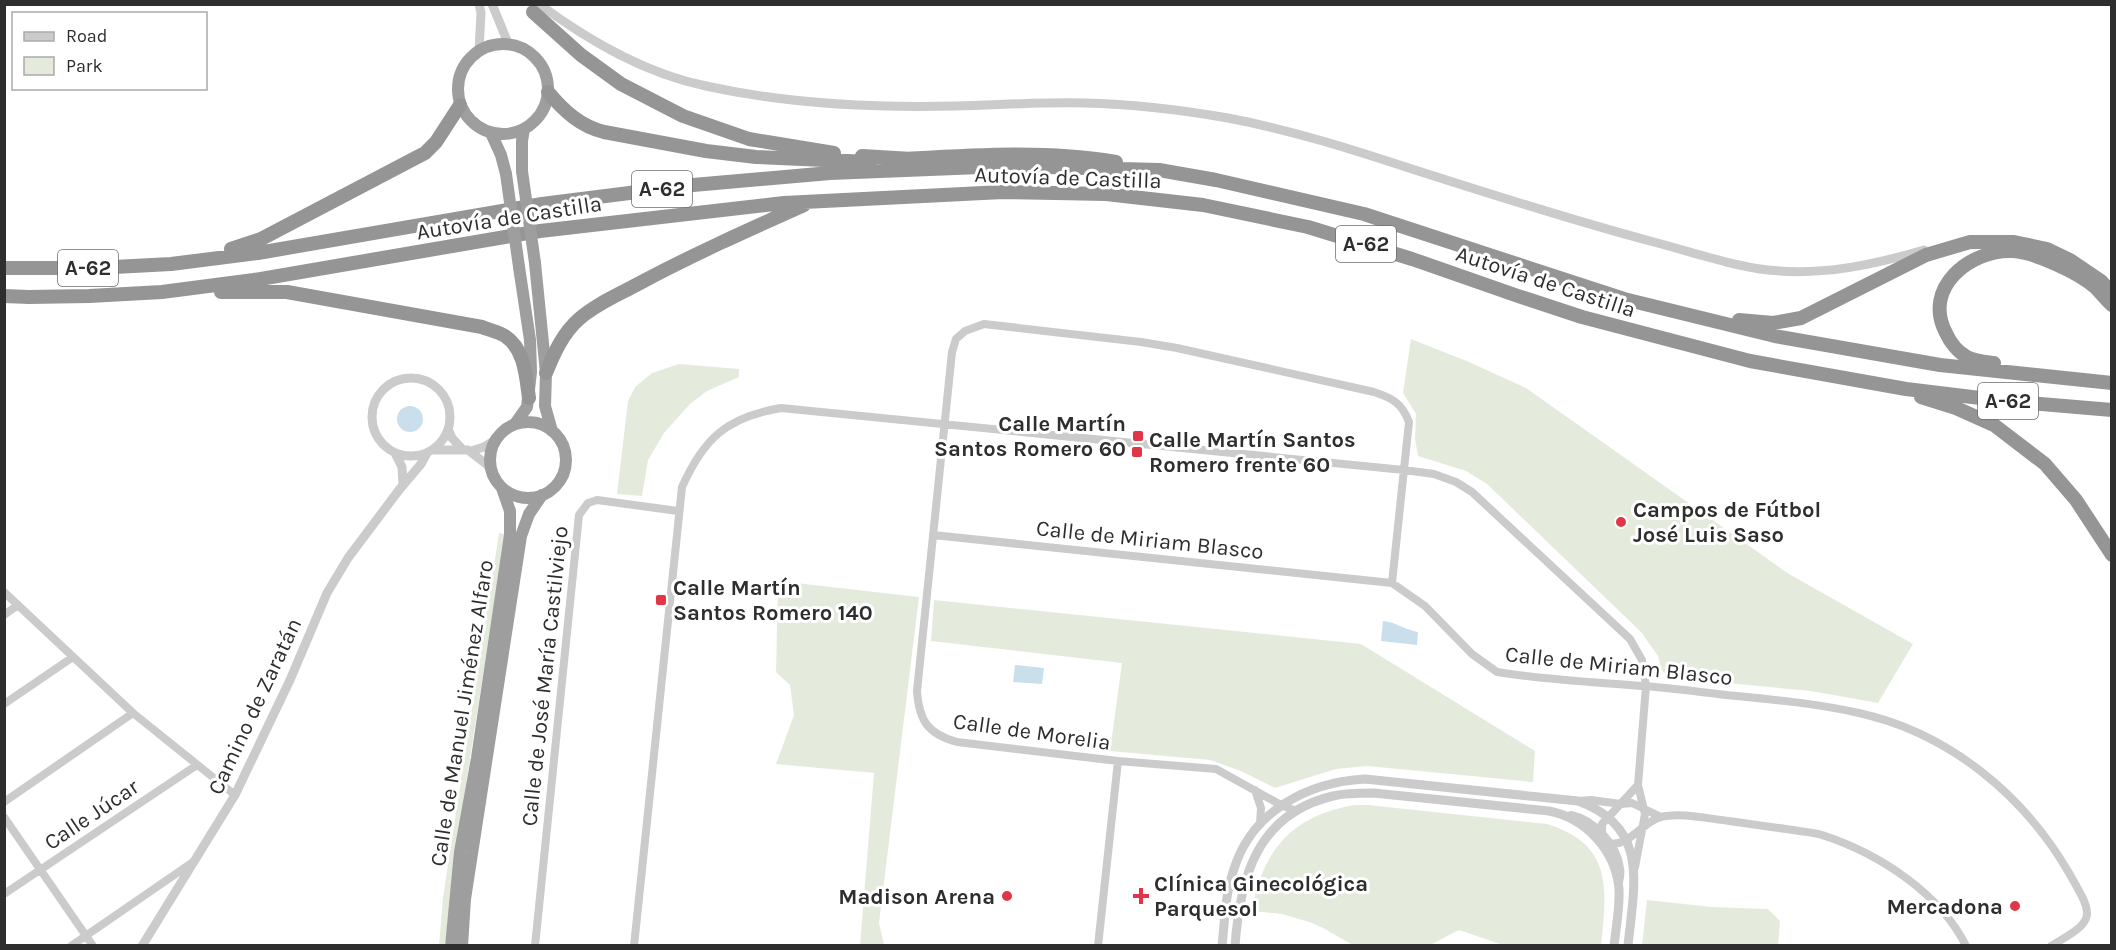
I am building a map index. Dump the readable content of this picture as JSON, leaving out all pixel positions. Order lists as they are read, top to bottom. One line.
{"streets":{"highway":["Autovía de Castilla","A-62","Calle de Manuel Jiménez Alfaro"],"street":["Calle de Miriam Blasco","Calle de José María Castilviejo","Camino de Zaratán","Calle de Morelia","Calle Júcar"]},"crossings":[["Calle de Miriam Blasco","Calle de Morelia"]],"places":{"transit":["Calle Martín Santos Romero 60","Calle Martín Santos Romero frente 60","Calle Martín Santos Romero 140"],"other":["Campos de Fútbol José Luis Saso","Madison Arena","Mercadona"],"health":["Clínica Ginecológica Parquesol"]},"legend":["Road","Park"]}
